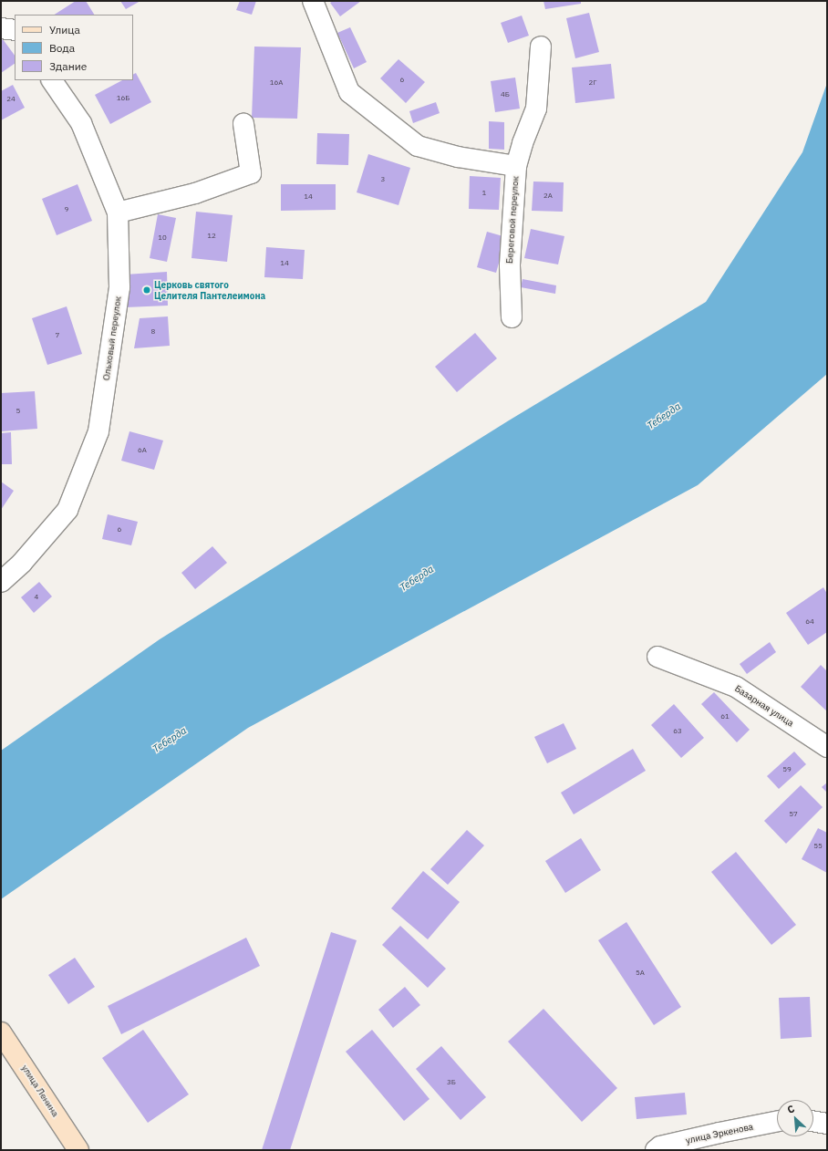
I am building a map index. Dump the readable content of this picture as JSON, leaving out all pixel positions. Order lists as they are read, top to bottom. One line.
{"streets":{"main road":["улица Ленина"],"street":["Береговой переулок","Ольховый переулок","Базарная улица","улица Эркенова"]},"water":["Теберда"],"places":["Церковь святого Целителя Пантелеимона"],"house_numbers":["6","16А","2Г","4Б","16Б","24","3","1","2А","14","9","12","10","14","8","7","5","6А","6","4","64","61","63","59","57","55","5А","3Б"],"legend":["Улица","Вода","Здание"],"north":"top left"}
